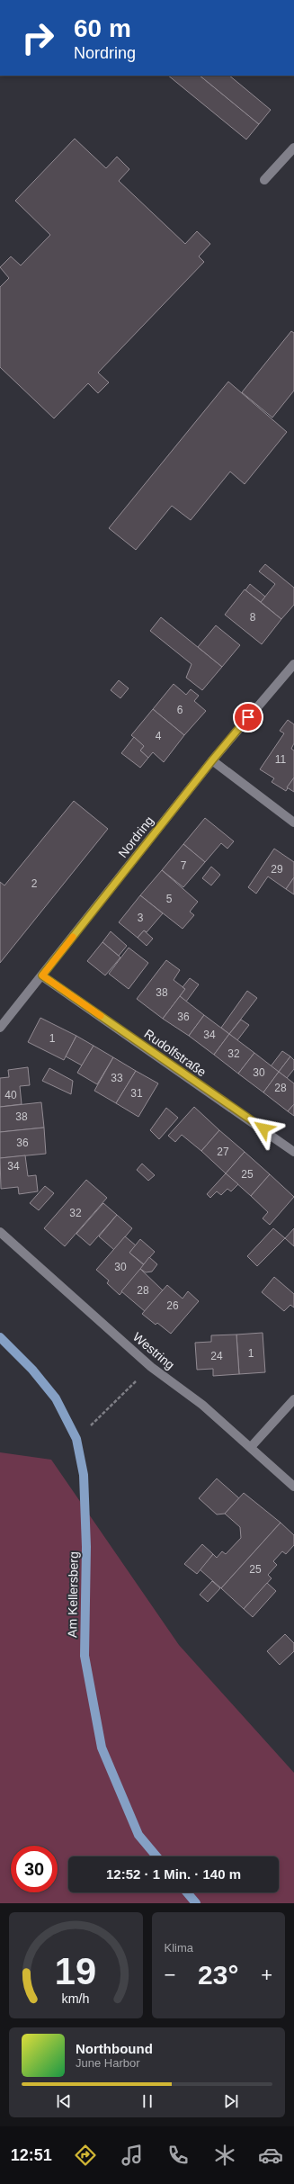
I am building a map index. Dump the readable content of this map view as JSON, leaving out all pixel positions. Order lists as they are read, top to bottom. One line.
{"streets":{"main road":["Am Kellersberg"],"street":["Nordring","Rudolfstraße","Westring"]},"crossings":[["Nordring","Rudolfstraße"]],"house_numbers":["8","6","4","11","7","29","2","5","3","38","36","34","1","32","30","33","28","31","40","38","36","27","34","25","32","30","28","26","1","24","25"],"page":{"turn":["60 m","Nordring"],"limit":"30","trip":"12:52 · 1 Min. · 140 m","tile":"Klima","heat":["−","23°","+"],"song":["Northbound","June Harbor"],"tabs":"12:51","gauge":["19","km/h"]}}
